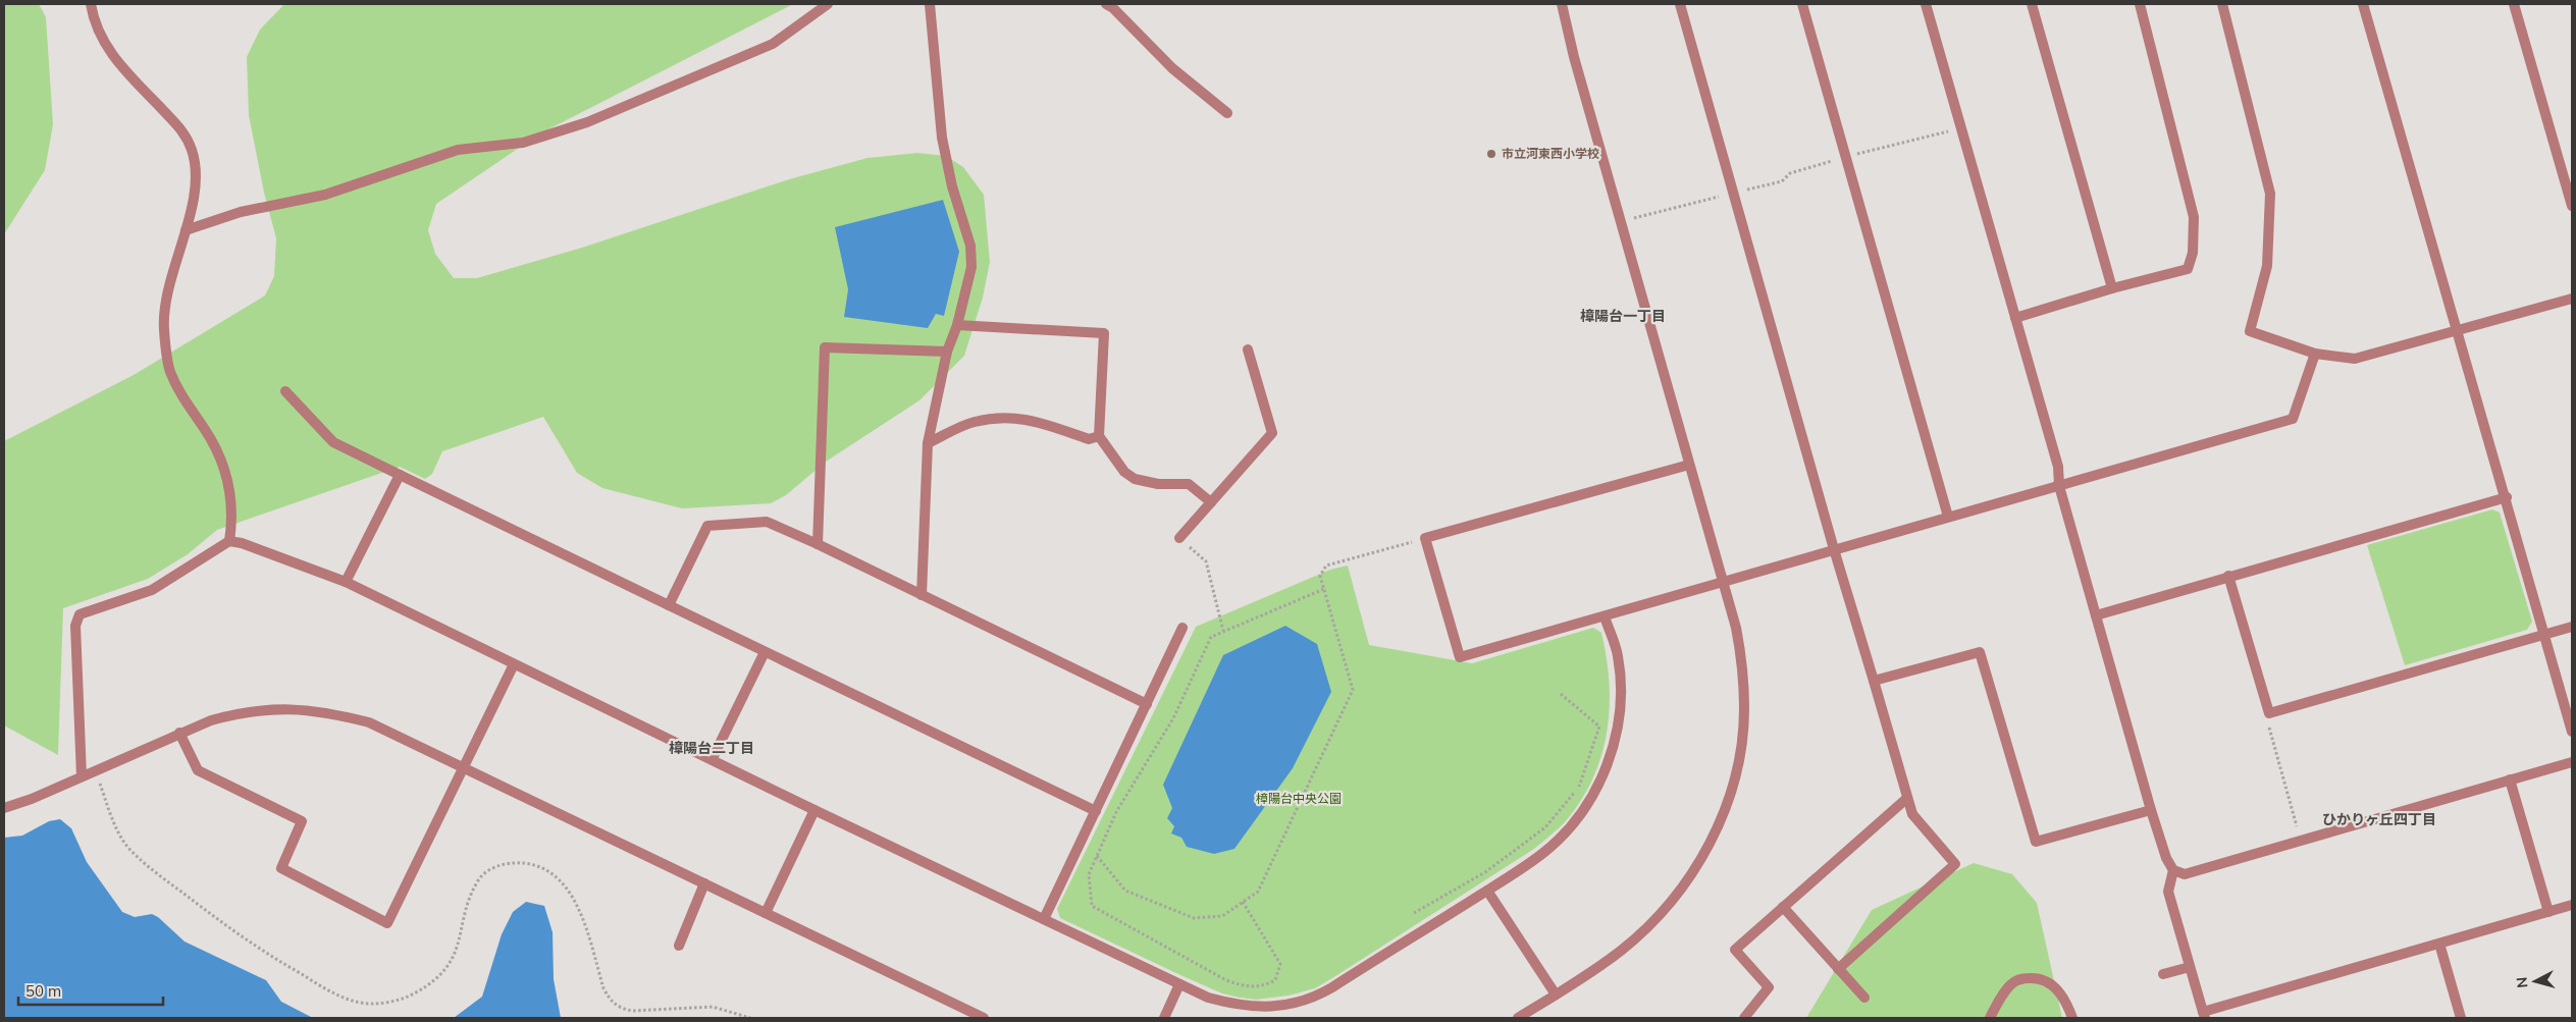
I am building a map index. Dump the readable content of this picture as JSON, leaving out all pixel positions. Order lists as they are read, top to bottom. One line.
{"districts":["樟陽台一丁目","樟陽台二丁目","ひかりヶ丘四丁目"],"parks":["樟陽台中央公園"],"places":["市立河東西小学校"],"scale_bar":"50 m","north":"left"}
